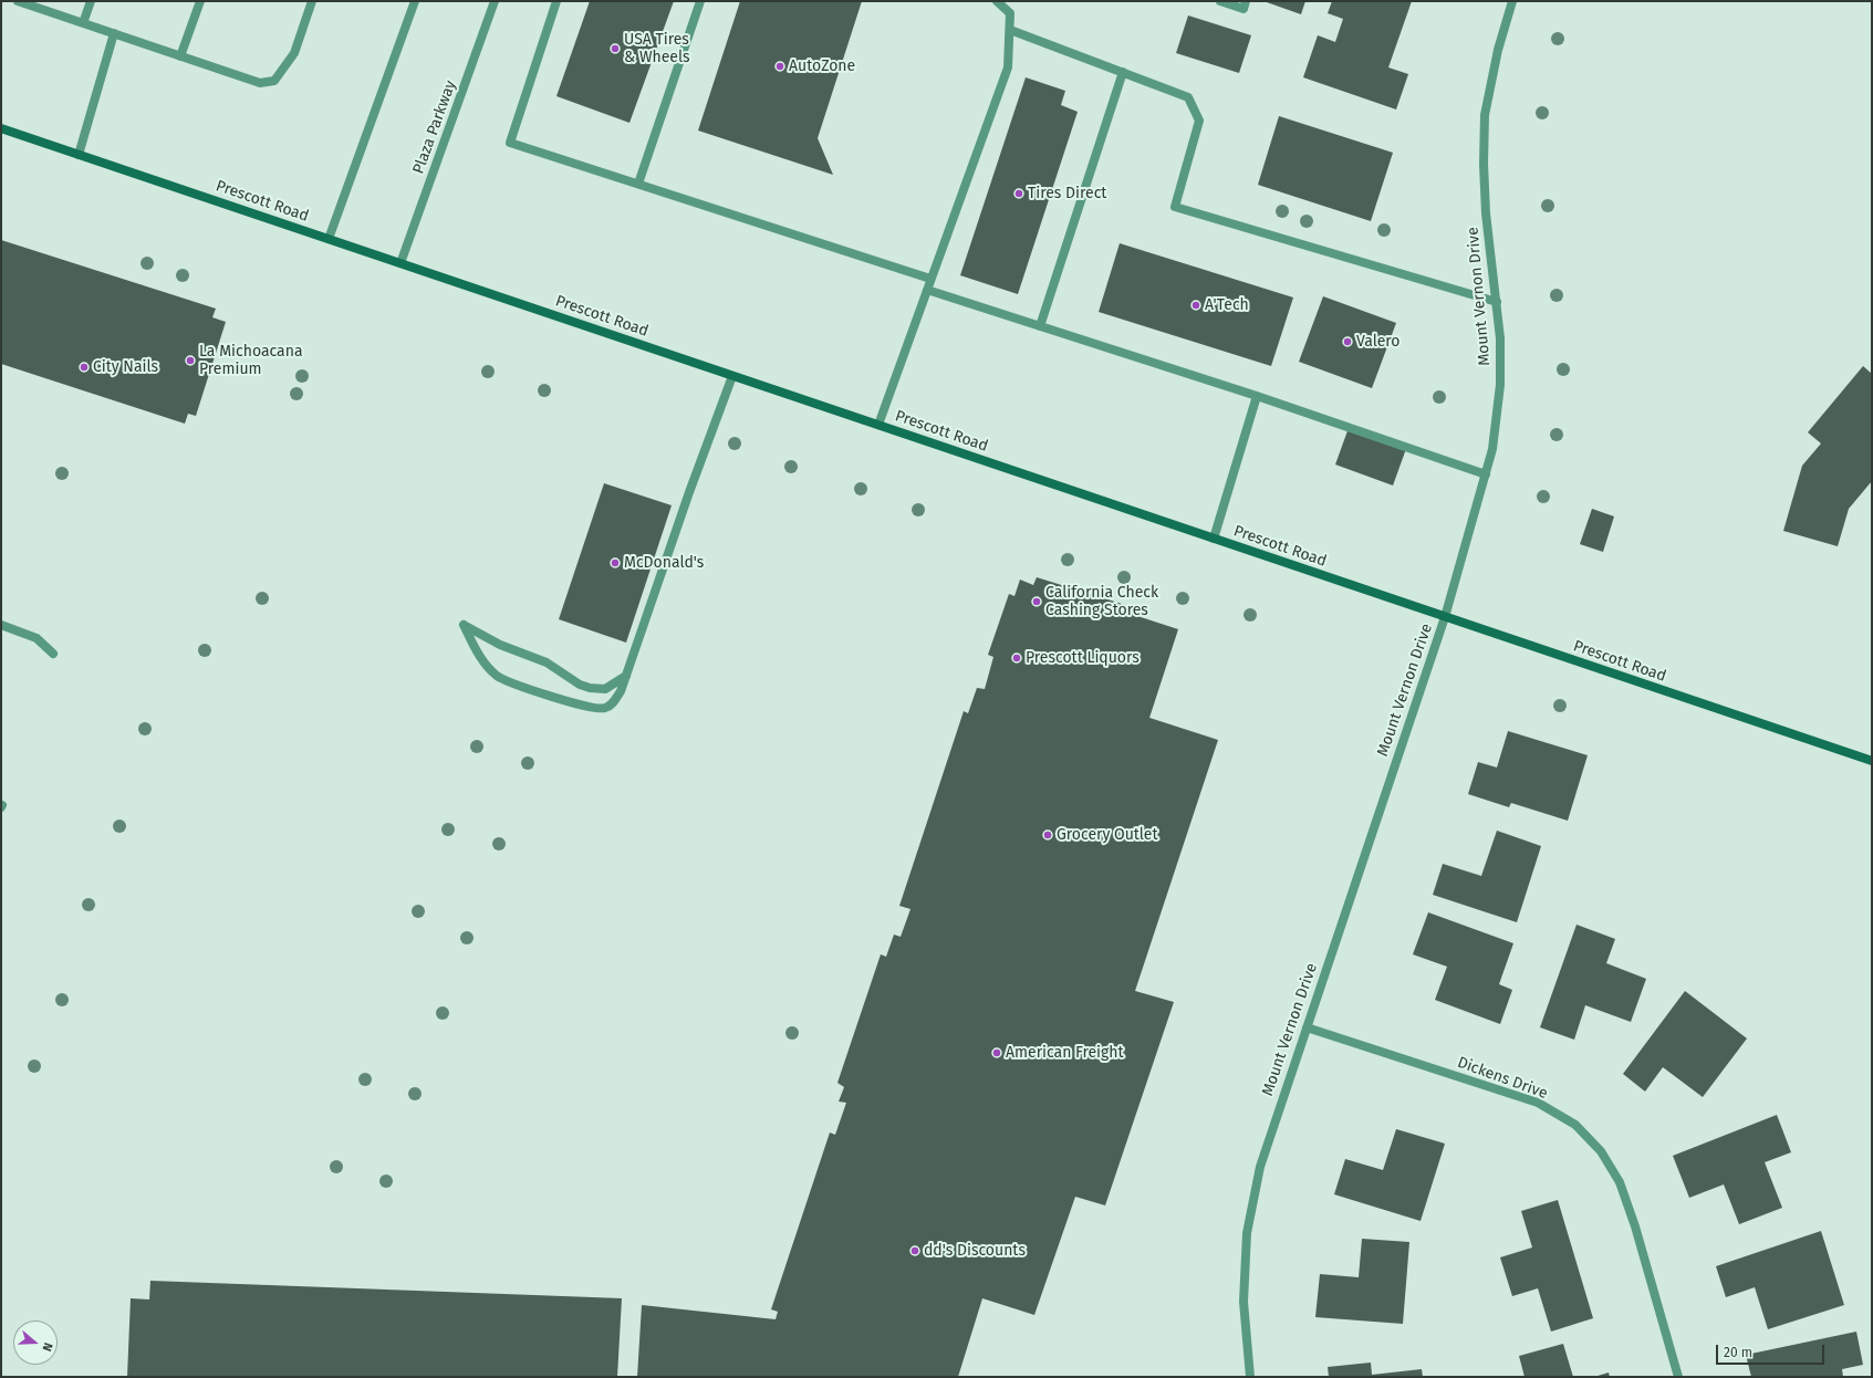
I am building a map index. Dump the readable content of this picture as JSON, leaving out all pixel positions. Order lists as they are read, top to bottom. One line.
{"streets":{"main road":["Prescott Road"],"street":["Plaza Parkway","Mount Vernon Drive","Dickens Drive"]},"crossings":[["Plaza Parkway","Prescott Road"],["Prescott Road","Mount Vernon Drive"],["Mount Vernon Drive","Dickens Drive"]],"places":["USA Tires & Wheels","AutoZone","Tires Direct","A'Tech","Valero","La Michoacana Premium","City Nails","McDonald's","California Check Cashing Stores","Prescott Liquors","Grocery Outlet","American Freight","dd's Discounts"],"scale_bar":"20 m","north":"right"}
